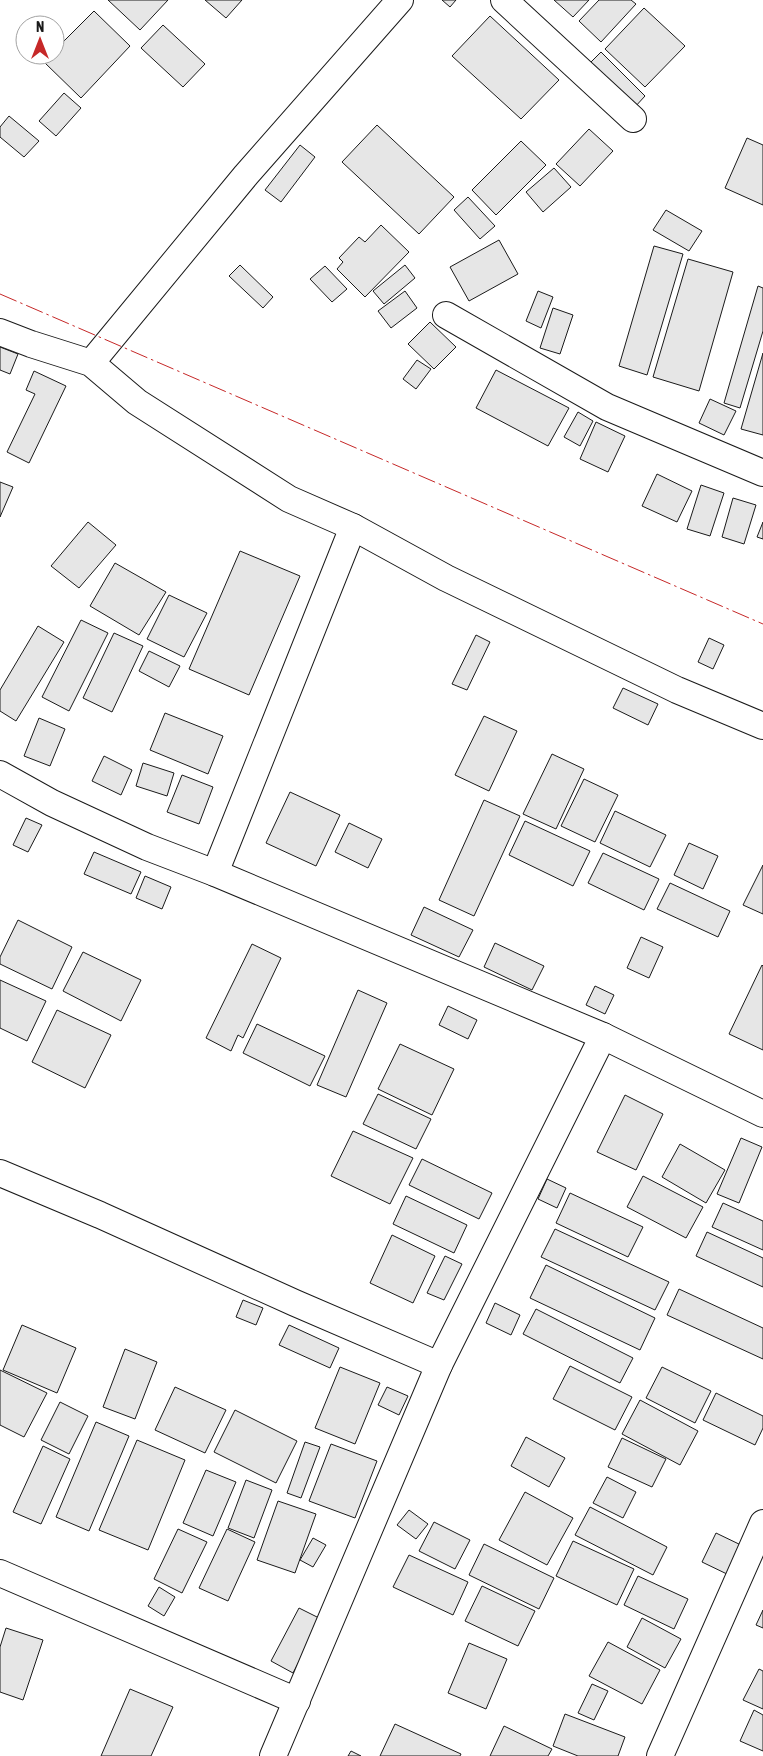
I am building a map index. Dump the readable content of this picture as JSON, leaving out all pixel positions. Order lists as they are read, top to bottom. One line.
{"north":"top"}
